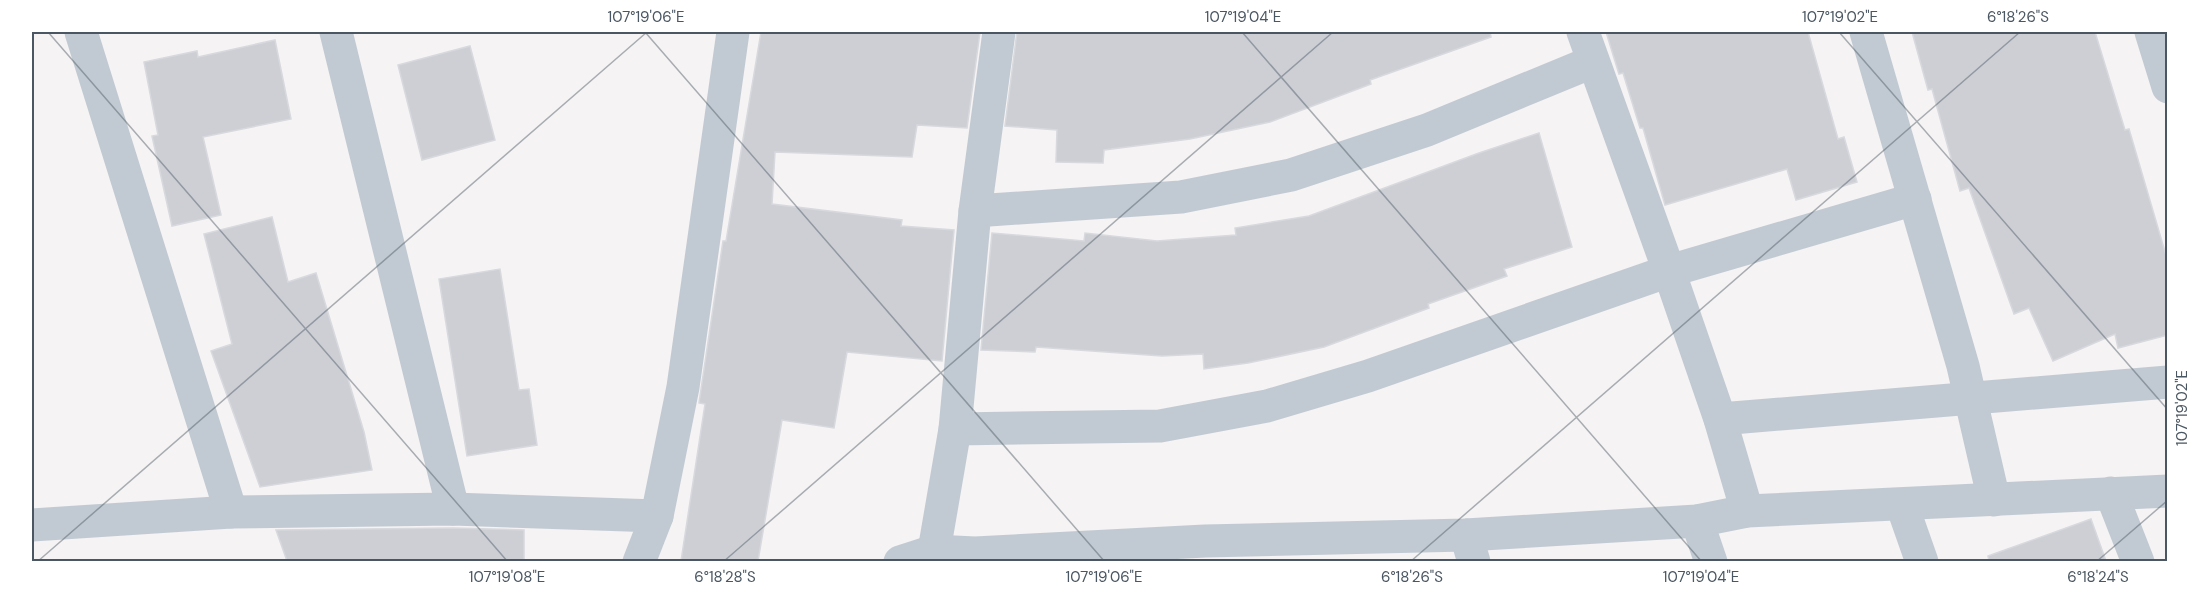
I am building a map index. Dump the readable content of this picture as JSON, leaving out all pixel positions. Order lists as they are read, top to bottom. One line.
{"coordinates":["107°19'06\"E","107°19'04\"E","107°19'02\"E","6°18'26\"S","107°19'08\"E","6°18'28\"S","6°18'24\"S"]}
